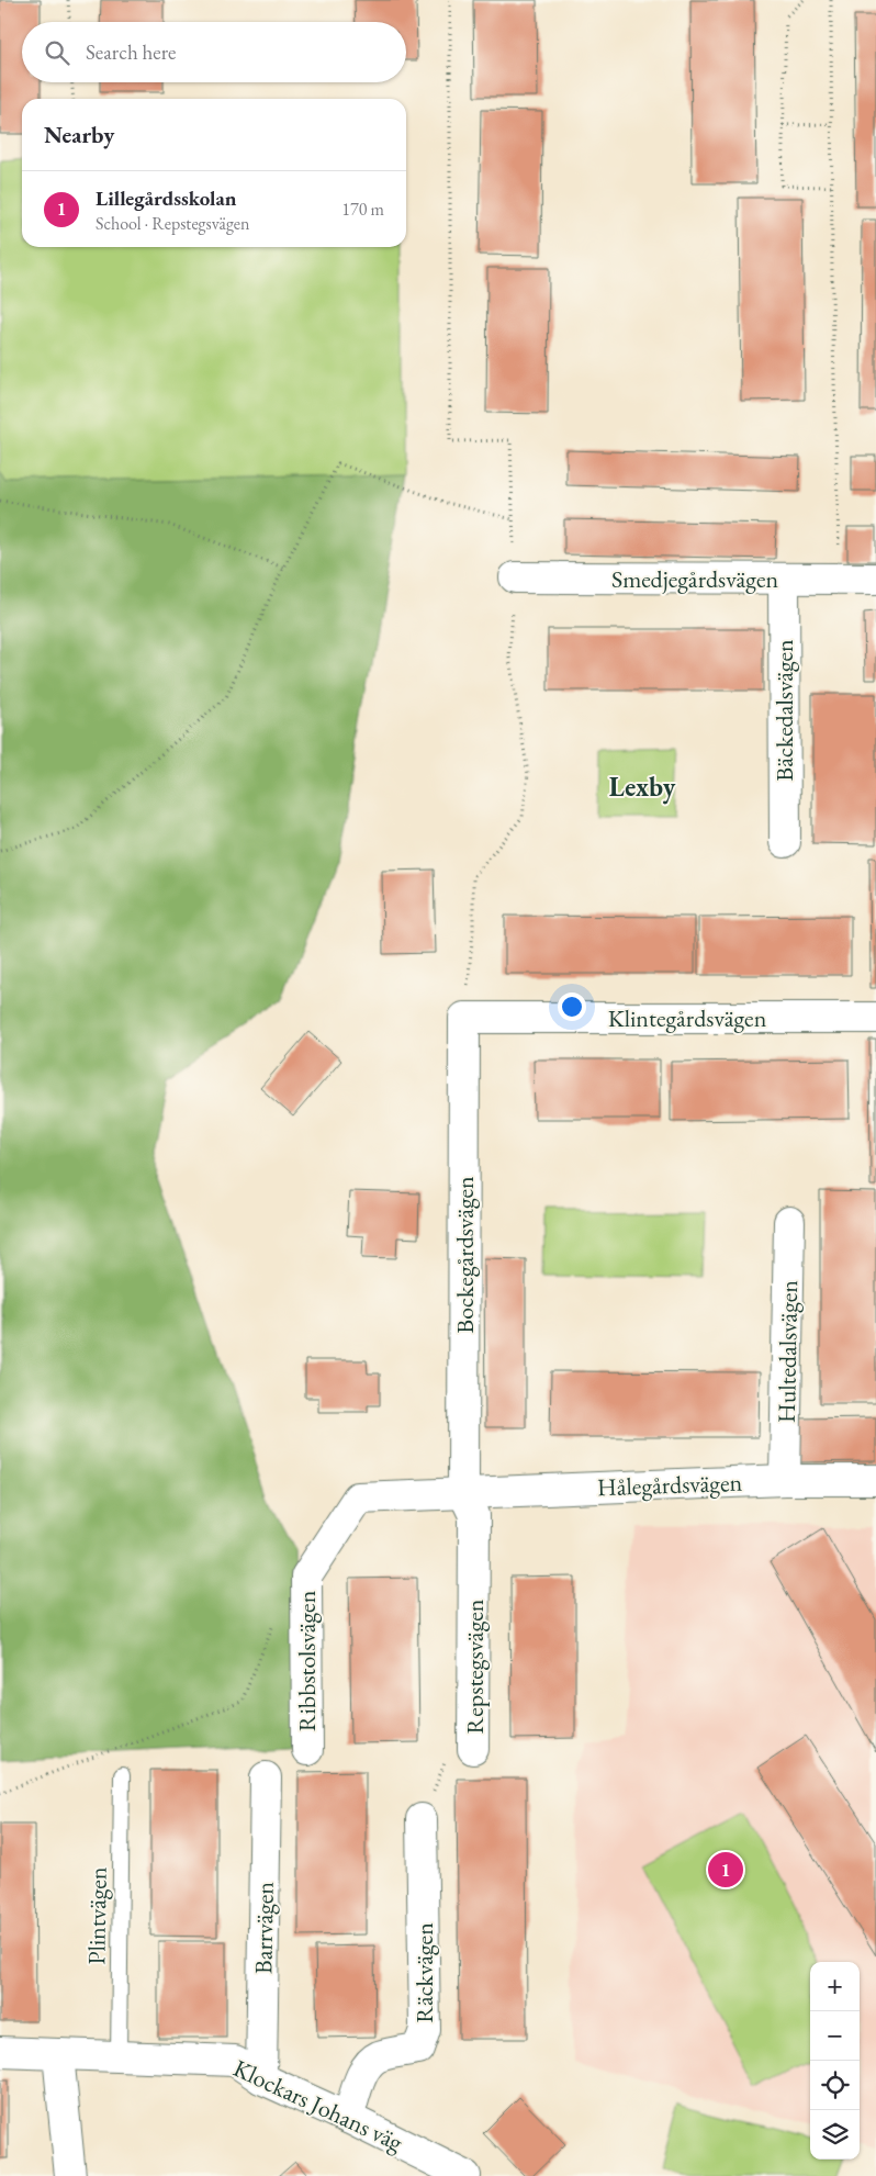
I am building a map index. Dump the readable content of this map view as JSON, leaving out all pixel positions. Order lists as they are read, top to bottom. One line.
{"streets":{"street":["Smedjegårdsvägen","Bäckedalsvägen","Klintegårdsvägen","Bockegårdsvägen","Hultedalsvägen","Hålegårdsvägen","Ribbstolsvägen","Repstegsvägen","Barrvägen","Räckvägen","Klockars Johans väg"],"lane":["Plintvägen"]},"crossings":[["Smedjegårdsvägen","Bäckedalsvägen"],["Klintegårdsvägen","Bockegårdsvägen"],["Bockegårdsvägen","Hålegårdsvägen"],["Bockegårdsvägen","Ribbstolsvägen"],["Bockegårdsvägen","Repstegsvägen"],["Hultedalsvägen","Hålegårdsvägen"],["Hålegårdsvägen","Ribbstolsvägen"],["Hålegårdsvägen","Repstegsvägen"],["Ribbstolsvägen","Repstegsvägen"],["Repstegsvägen","Räckvägen"],["Plintvägen","Klockars Johans väg"],["Barrvägen","Klockars Johans väg"],["Räckvägen","Klockars Johans väg"]],"districts":["Lexby"],"page":{"search":"Search here","heading":"Nearby","list":[{"mark":"1","name":"Lillegårdsskolan","note":"School · Repstegsvägen","value":"170 m"}],"pins":"1","map_buttons":["+","−"]}}
